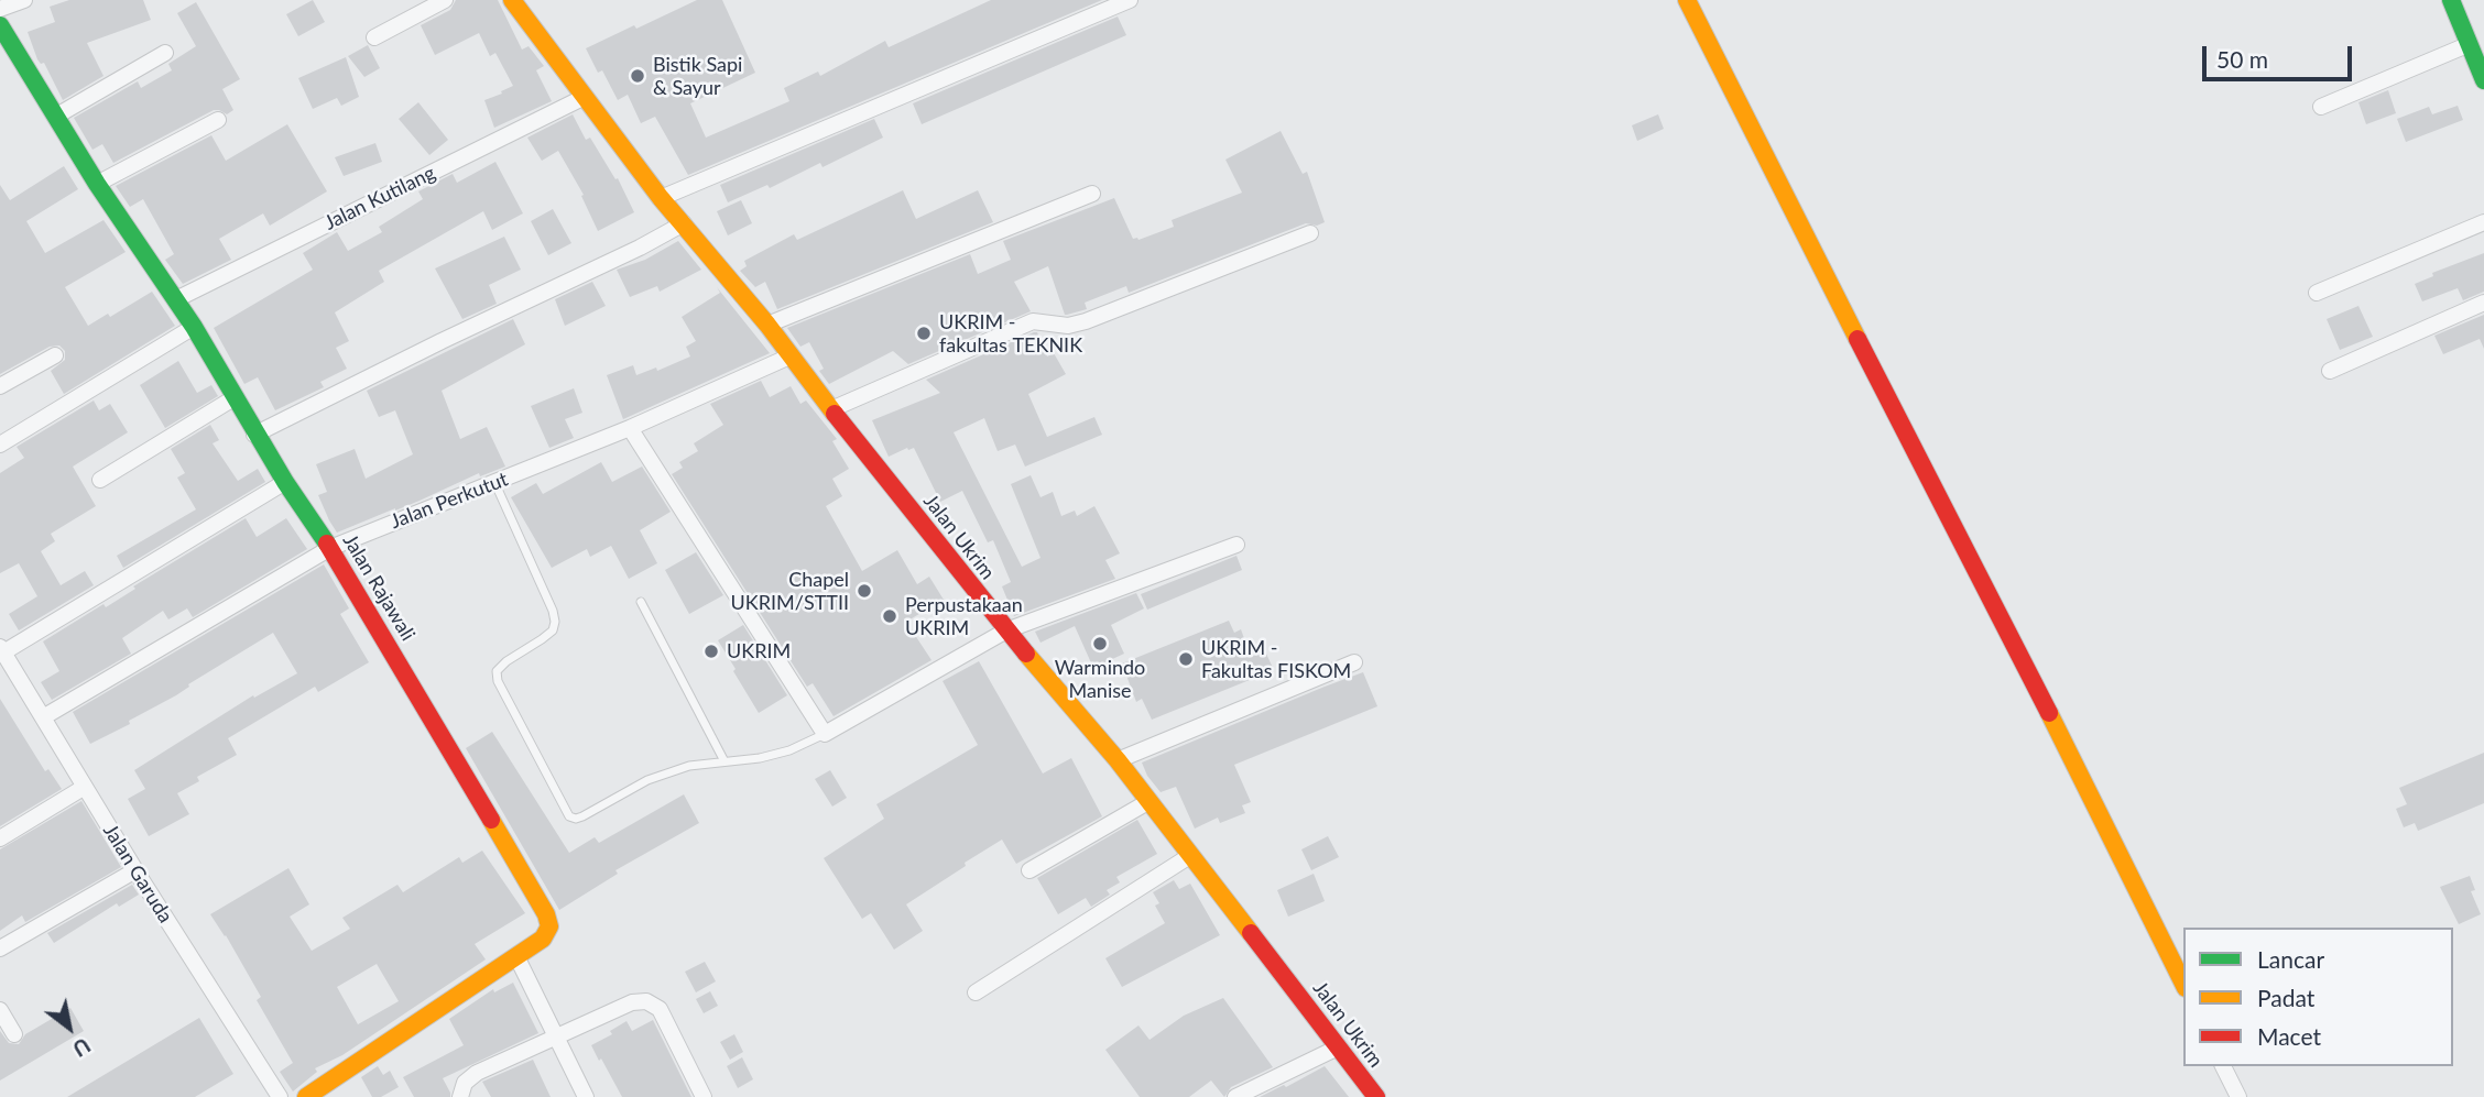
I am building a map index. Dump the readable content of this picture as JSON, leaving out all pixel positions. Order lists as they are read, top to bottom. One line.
{"streets":{"street":["Jalan Kutilang","Jalan Perkutut","Jalan Ukrim","Jalan Rajawali","Jalan Garuda"]},"crossings":[["Jalan Kutilang","Jalan Ukrim"],["Jalan Kutilang","Jalan Rajawali"],["Jalan Perkutut","Jalan Ukrim"],["Jalan Perkutut","Jalan Rajawali"],["Jalan Perkutut","Jalan Garuda"]],"places":["Bistik Sapi & Sayur","UKRIM - fakultas TEKNIK","Chapel UKRIM/STTII","Perpustakaan UKRIM","Warmindo Manise","UKRIM","UKRIM - Fakultas FISKOM"],"legend":["Lancar","Padat","Macet"],"scale_bar":"50 m","north":"bottom right"}
